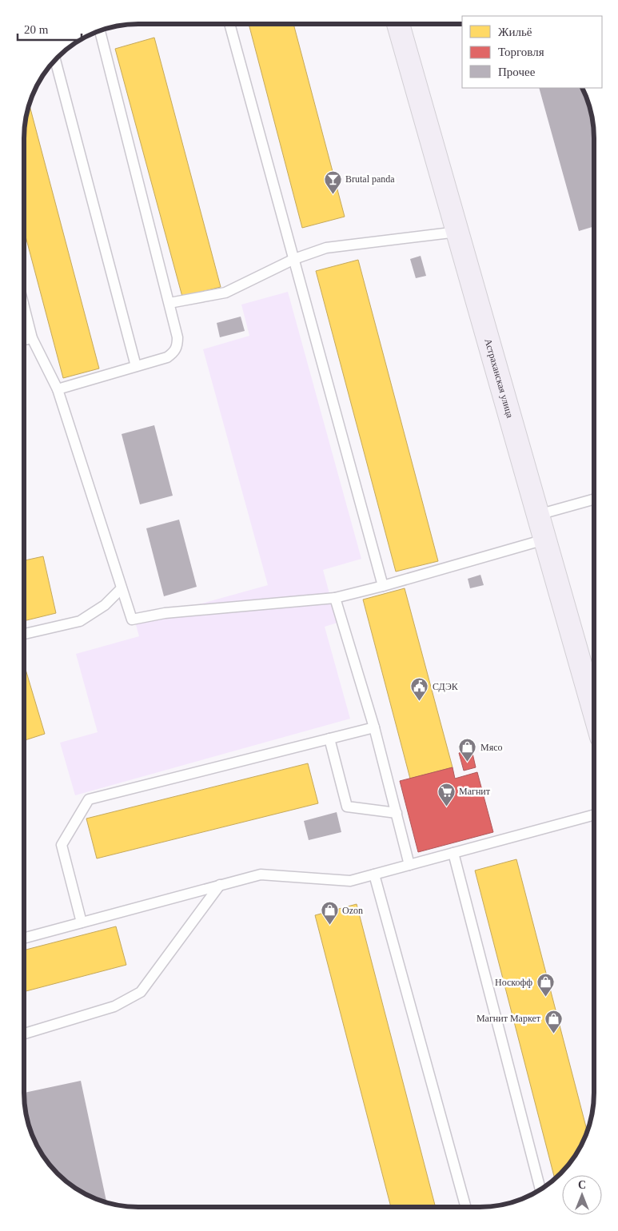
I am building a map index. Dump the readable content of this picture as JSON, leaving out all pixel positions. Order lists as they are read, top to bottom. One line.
{"streets":{"main road":["Астраханская улица"]},"places":{"bar":["Brutal panda"],"public building":["СДЭК"],"shop":["Мясо","Ozon","Носкофф","Магнит Маркет"],"supermarket":["Магнит"]},"legend":["Жильё","Торговля","Прочее"],"scale_bar":"20 m","north":"top"}
